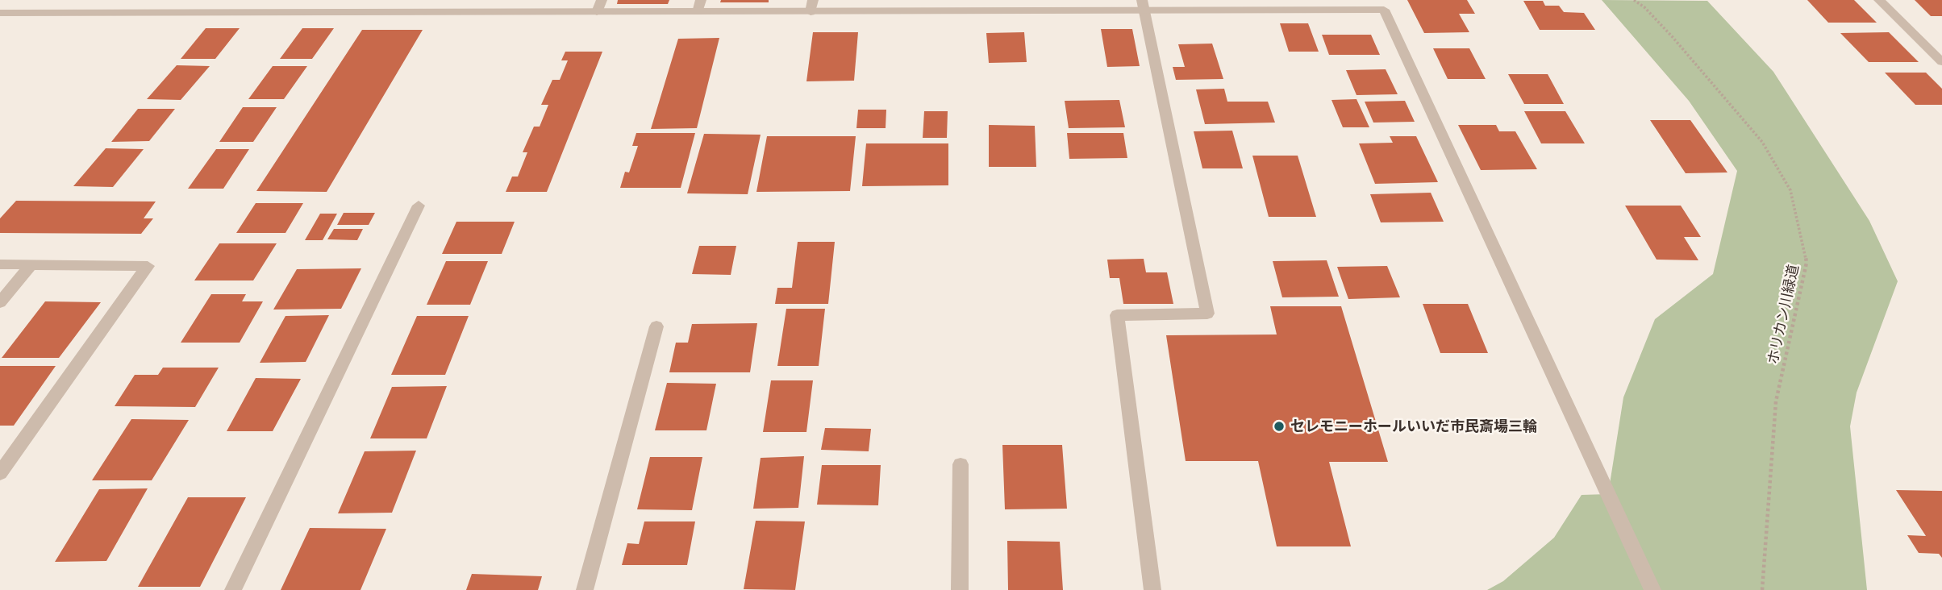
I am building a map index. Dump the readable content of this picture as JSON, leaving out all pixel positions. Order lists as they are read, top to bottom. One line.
{"streets":{"path":["ホリカン川緑道"]},"places":["セレモニーホールいいだ市民斎場三輪"]}
